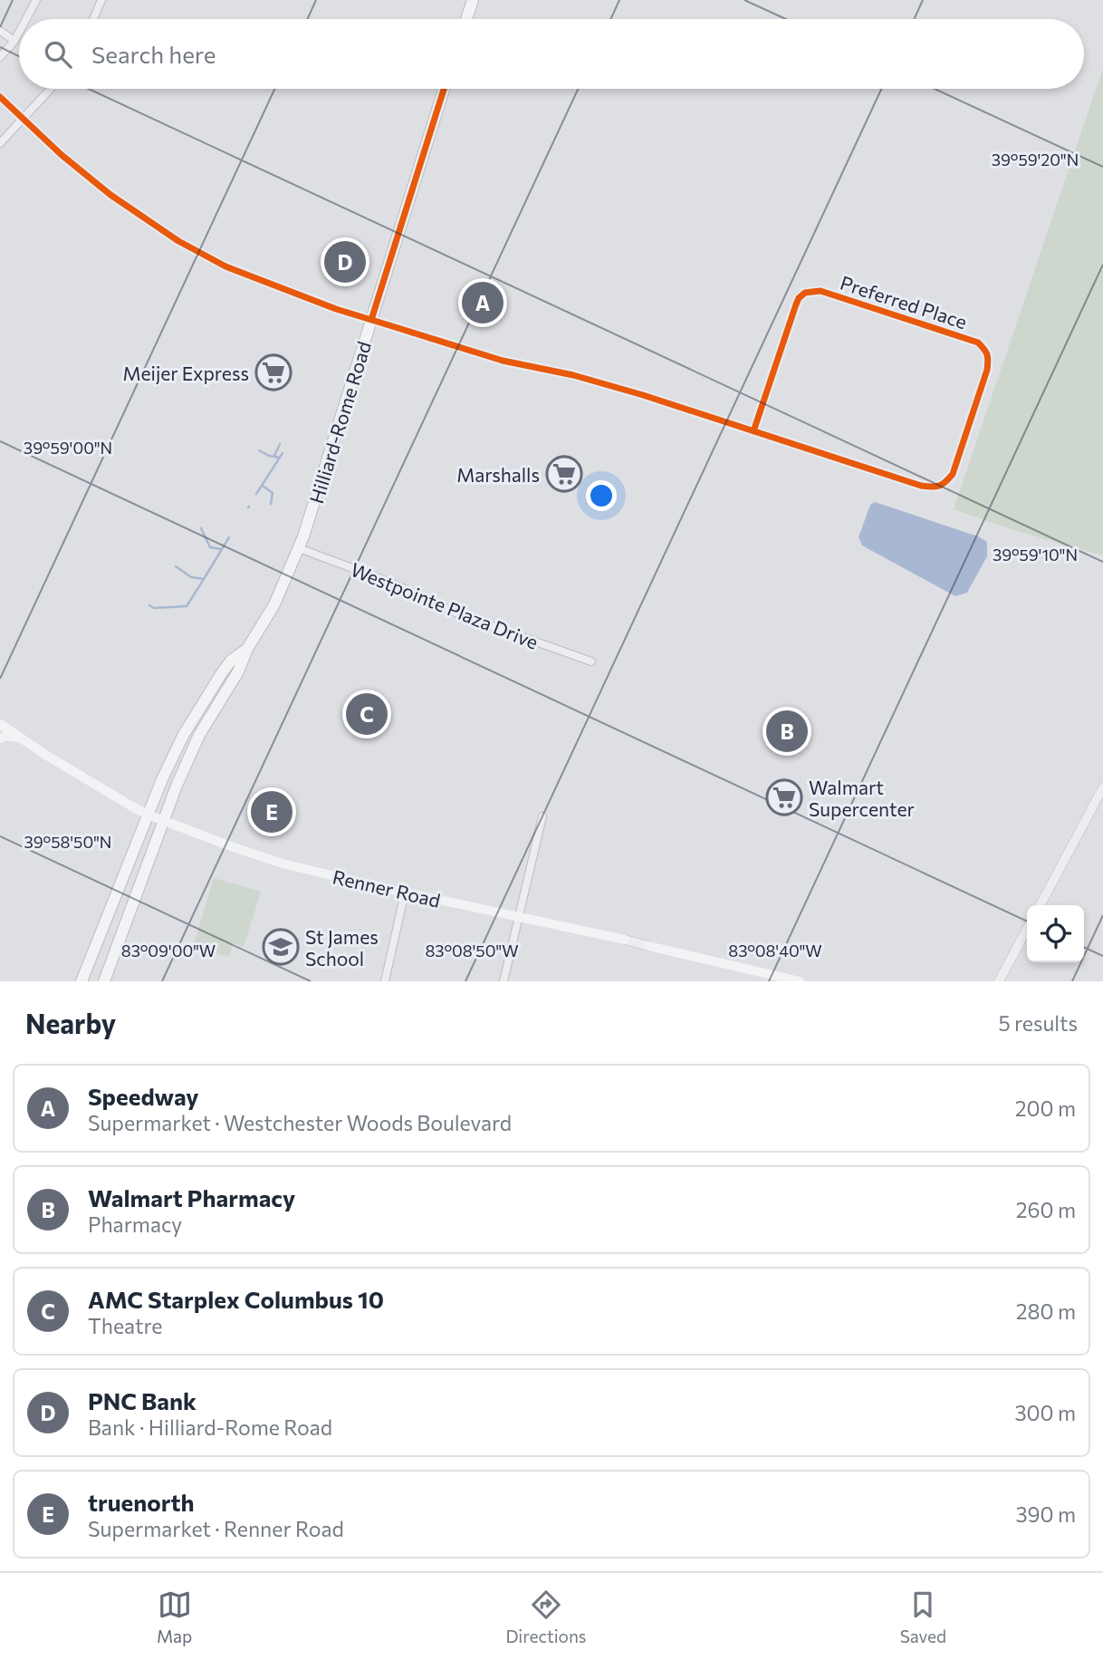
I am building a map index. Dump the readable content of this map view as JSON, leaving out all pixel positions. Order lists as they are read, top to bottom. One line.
{"streets":{"main road":["Hilliard-Rome Road","Renner Road"],"street":["Preferred Place","Westpointe Plaza Drive"]},"crossings":[["Hilliard-Rome Road","Westpointe Plaza Drive"],["Hilliard-Rome Road","Renner Road"]],"places":{"supermarket":["Meijer Express","Marshalls","Walmart Supercenter"],"school or university":["St James School"]},"page":{"search":"Search here","pins":["D","A","C","B","E"],"heading":["Nearby","5 results"],"list":[{"mark":"A","name":"Speedway","note":"Supermarket · Westchester Woods Boulevard","value":"200 m"},{"mark":"B","name":"Walmart Pharmacy","note":"Pharmacy","value":"260 m"},{"mark":"C","name":"AMC Starplex Columbus 10","note":"Theatre","value":"280 m"},{"mark":"D","name":"PNC Bank","note":"Bank · Hilliard-Rome Road","value":"300 m"},{"mark":"E","name":"truenorth","note":"Supermarket · Renner Road","value":"390 m"}],"nav":["Map","Directions","Saved"]},"coordinates":["39°59'20\"N","39°59'00\"N","39°59'10\"N","39°58'50\"N","83°09'00\"W","83°08'50\"W","83°08'40\"W"]}
